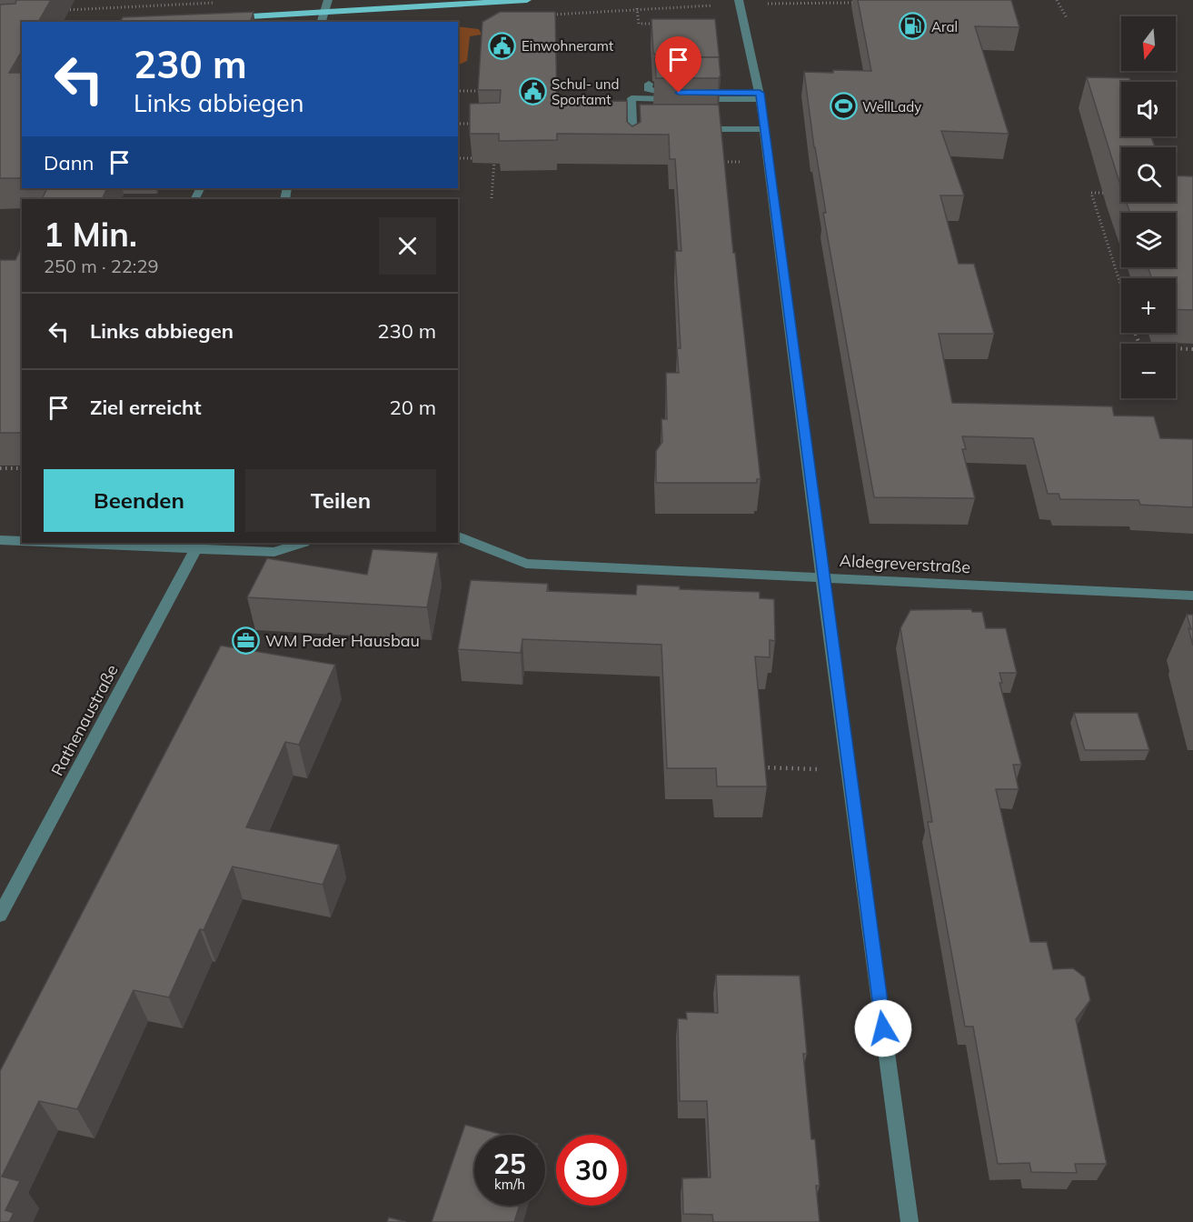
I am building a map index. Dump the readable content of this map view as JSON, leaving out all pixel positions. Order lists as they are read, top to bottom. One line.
{"streets":{"street":["Aldegreverstraße","Rathenaustraße"]},"places":{"fuel station":["Aral"],"public building":["Einwohneramt","Schul- und Sportamt"],"sports":["WellLady"],"office":["WM Pader Hausbau"]},"north":"bottom","page":{"map_buttons":["+","−"],"turn":["230 m","Links abbiegen"],"then":"Dann","heading":["1 Min.","250 m · 22:29"],"list":[{"name":"Links abbiegen","value":"230 m"},{"name":"Ziel erreicht","value":"20 m"}],"buttons":["Beenden","Teilen"],"speed":"25 km/h","limit":"30"}}
